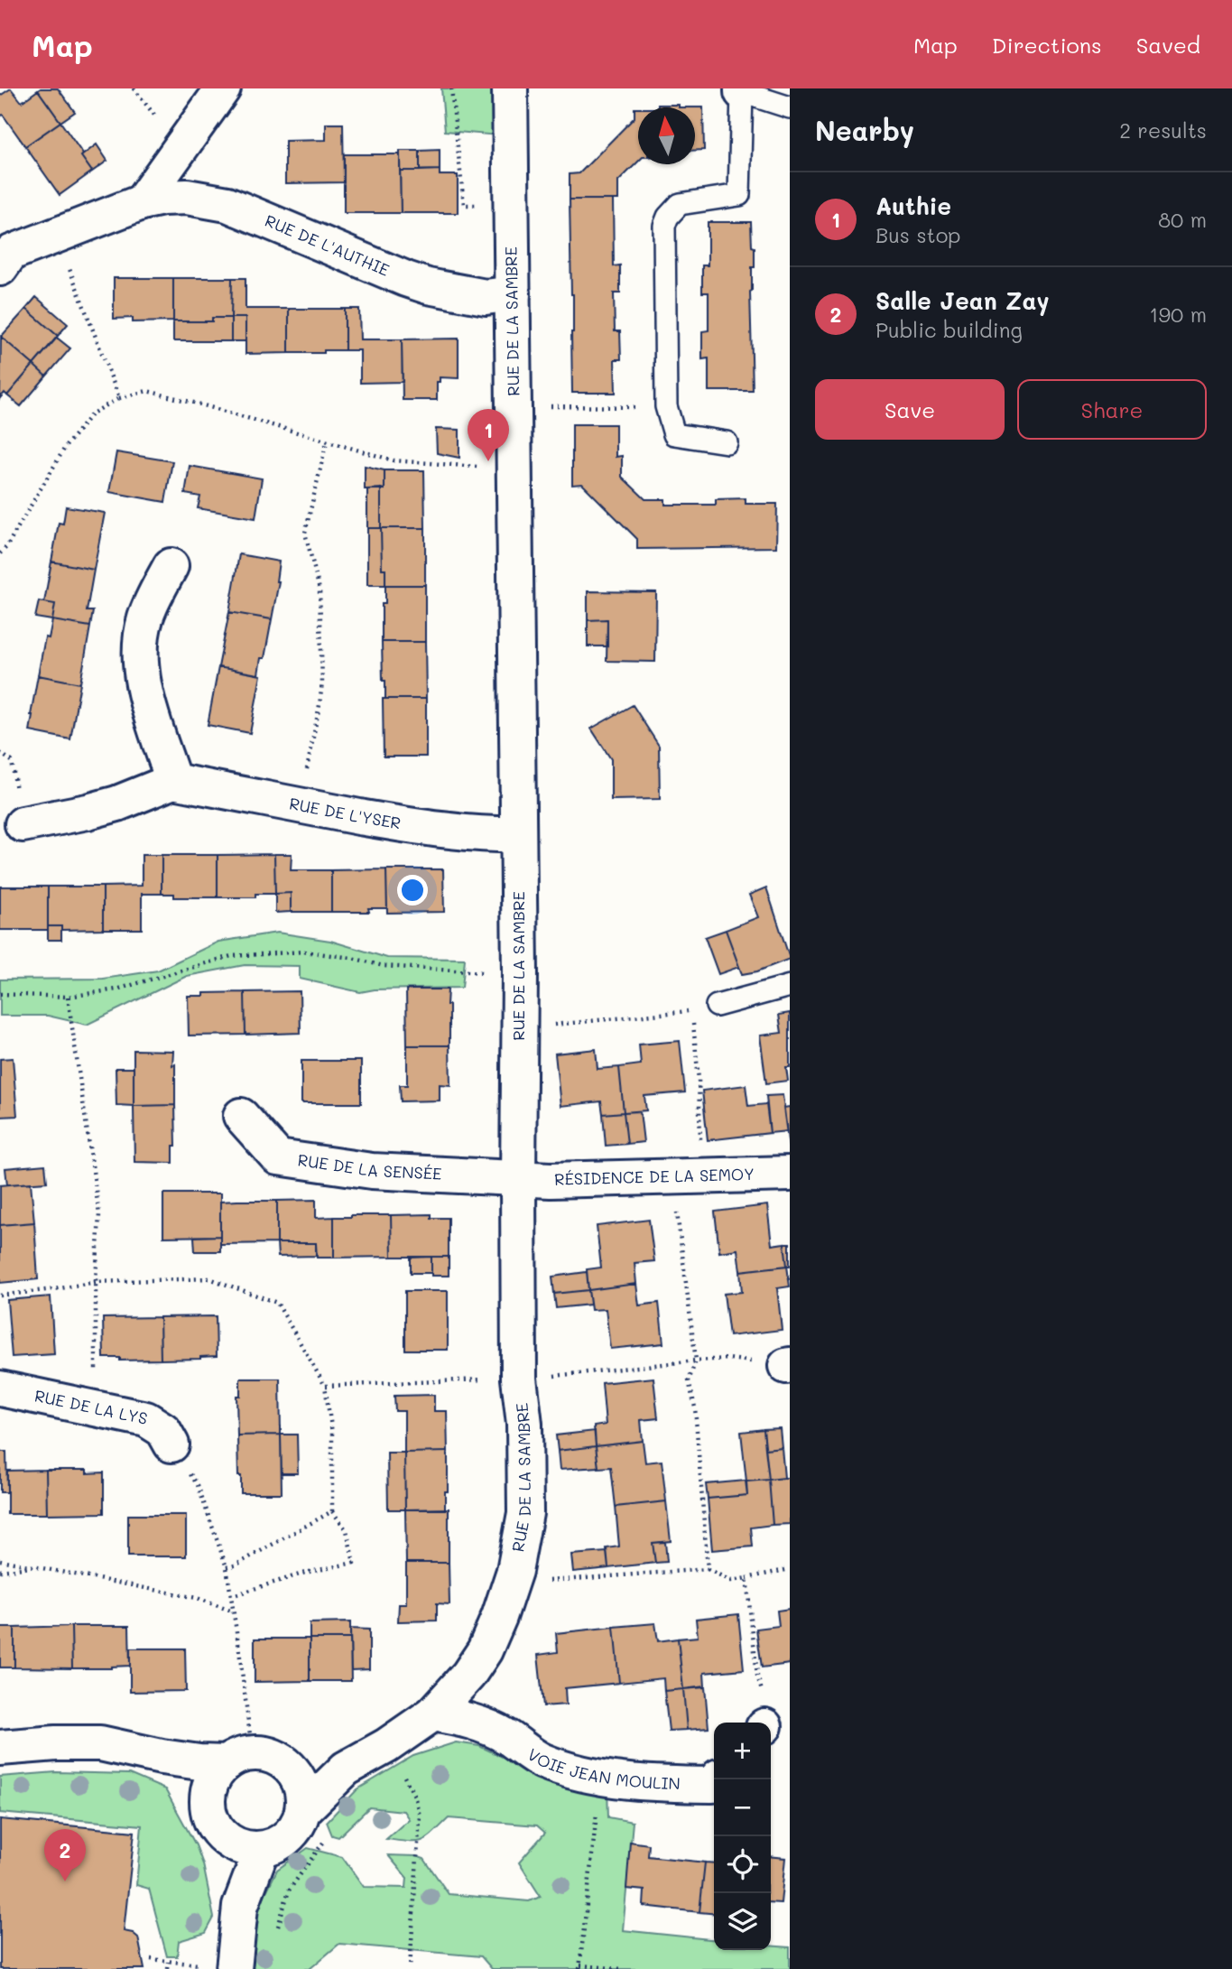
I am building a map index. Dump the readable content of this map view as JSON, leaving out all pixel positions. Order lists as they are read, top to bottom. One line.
{"streets":{"street":["RUE DE L'AUTHIE","RUE DE LA SAMBRE","RUE DE L'YSER","RUE DE LA SENSÉE","RÉSIDENCE DE LA SEMOY","RUE DE LA LYS","VOIE JEAN MOULIN"]},"crossings":[["RUE DE L'AUTHIE","RUE DE LA SAMBRE"],["RUE DE LA SAMBRE","RUE DE L'YSER"],["RUE DE LA SAMBRE","RUE DE LA SENSÉE"],["RUE DE LA SAMBRE","RÉSIDENCE DE LA SEMOY"],["RUE DE LA SAMBRE","VOIE JEAN MOULIN"],["RUE DE LA SENSÉE","RÉSIDENCE DE LA SEMOY"]],"north":"top","page":{"header":"Map","nav":["Map","Directions","Saved"],"heading":["Nearby","2 results"],"list":[{"mark":"1","name":"Authie","note":"Bus stop","value":"80 m"},{"mark":"2","name":"Salle Jean Zay","note":"Public building","value":"190 m"}],"buttons":["Save","Share"],"pins":["1","2"],"map_buttons":["+","−"]}}
